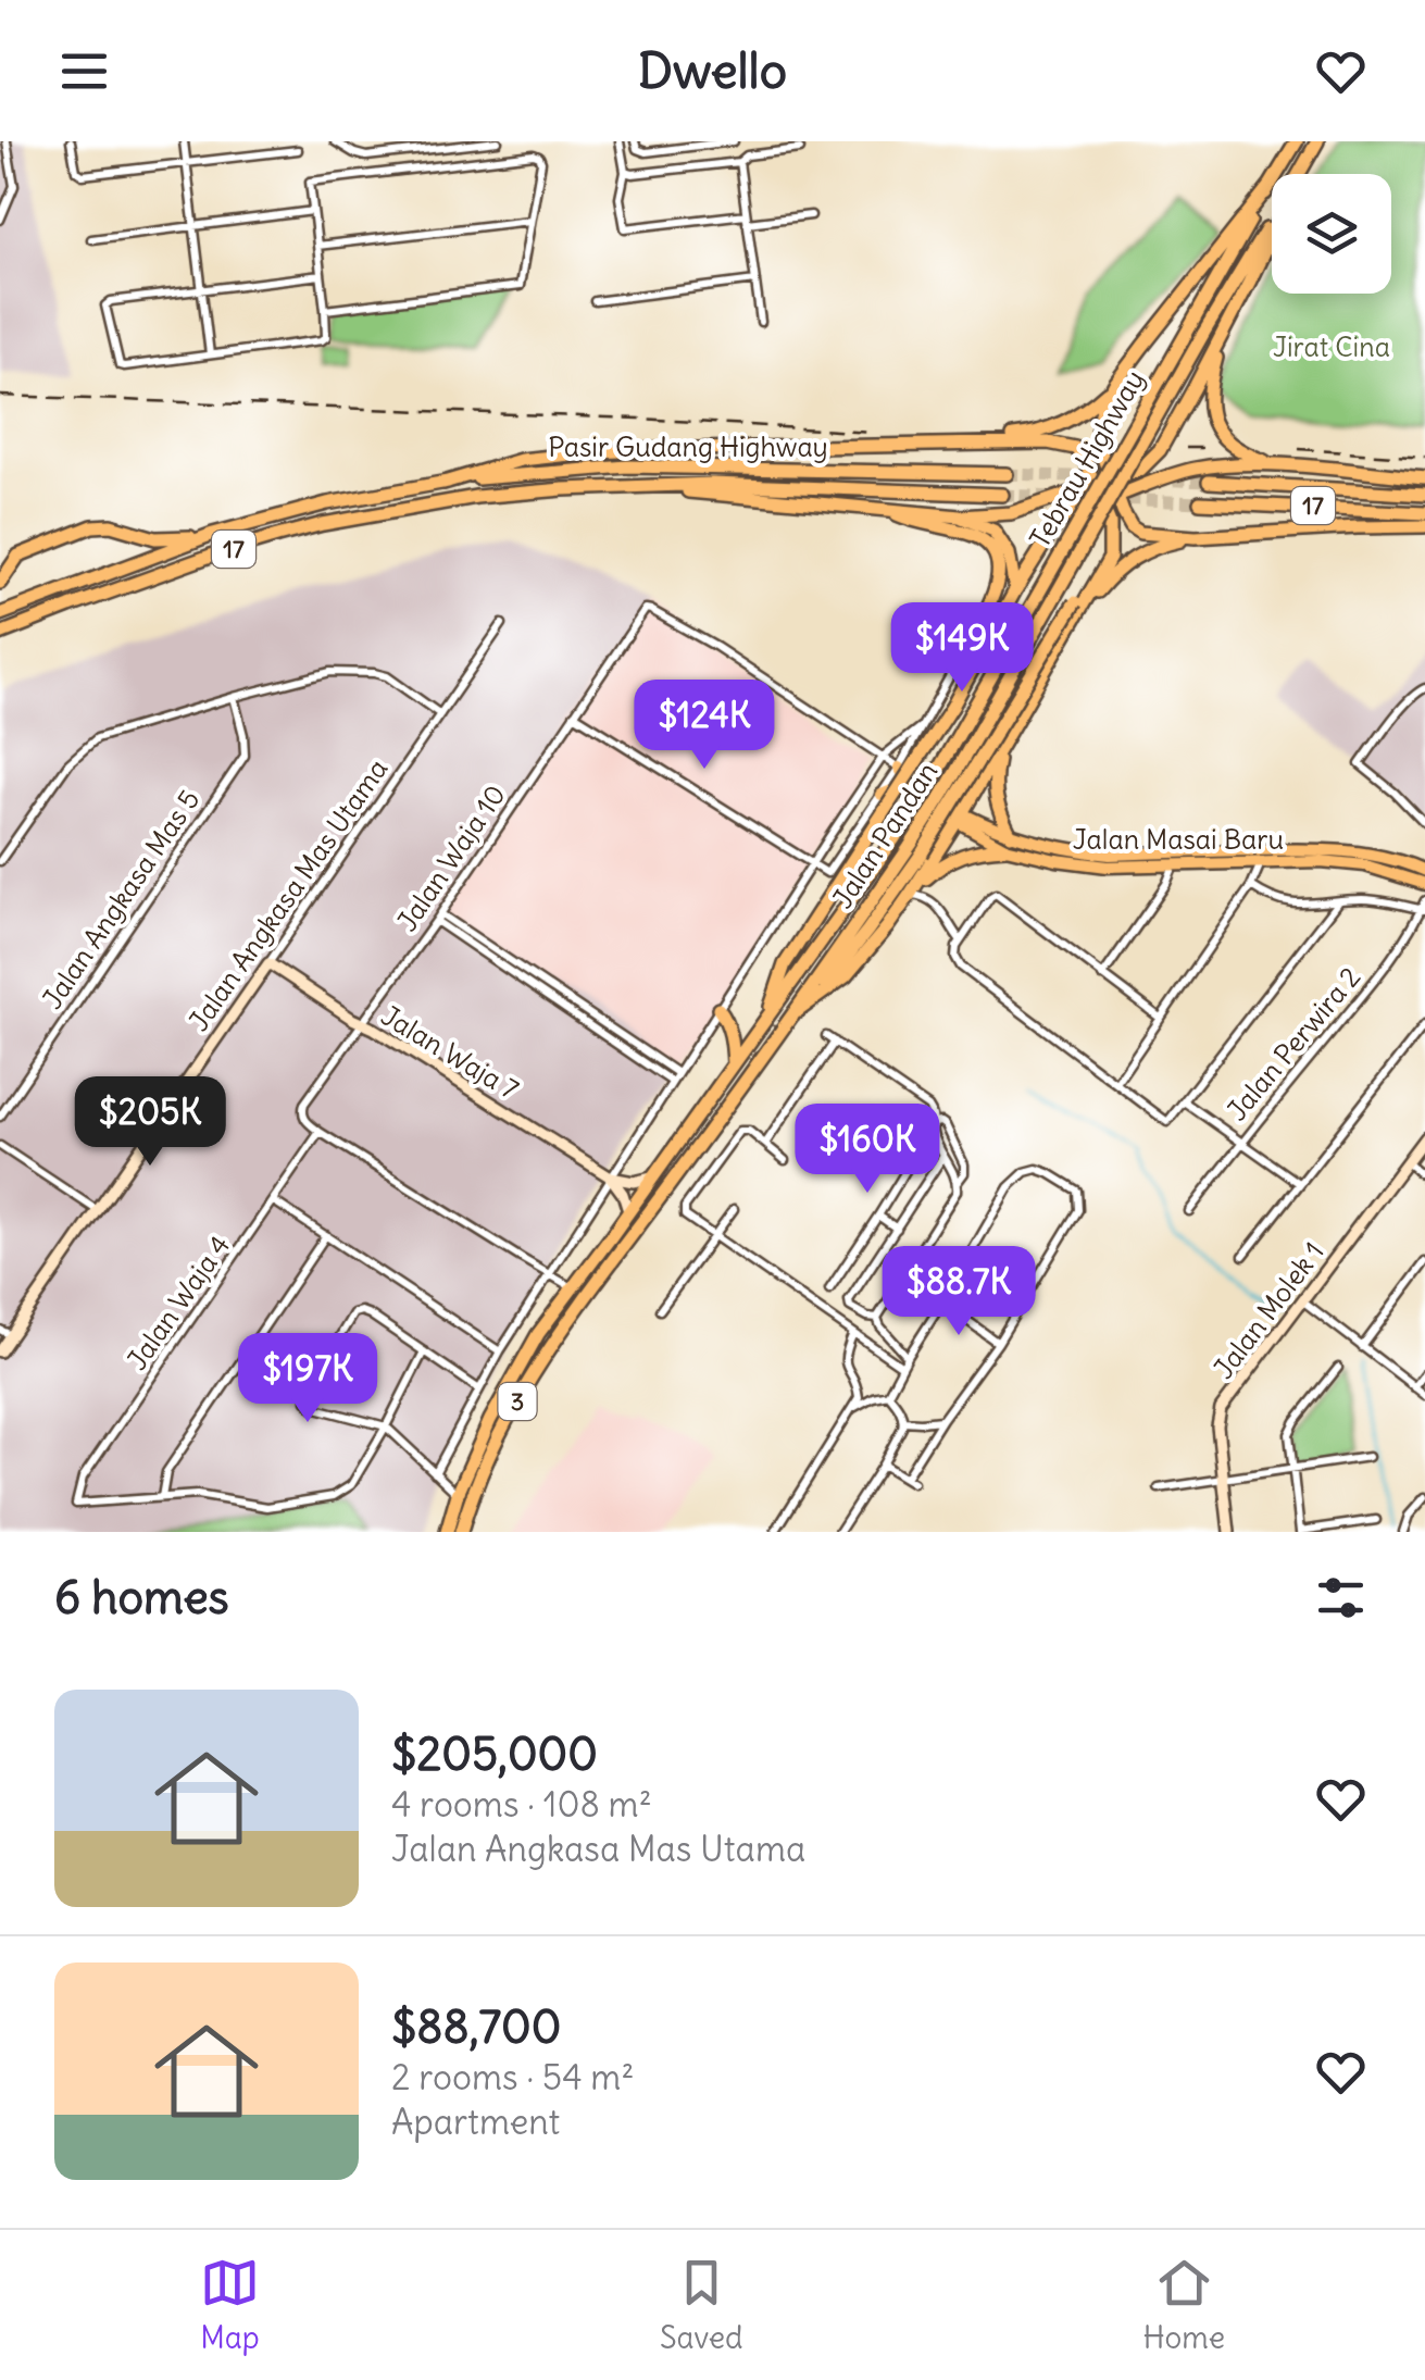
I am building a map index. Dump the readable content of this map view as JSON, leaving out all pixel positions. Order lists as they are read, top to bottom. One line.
{"streets":{"highway":["Pasir Gudang Highway","Tebrau Highway","17","Jalan Pandan","3"],"main road":["Jalan Masai Baru"],"street":["Jalan Waja 10","Jalan Angkasa Mas Utama","Jalan Angkasa Mas 5","Jalan Perwira 2","Jalan Waja 7","Jalan Waja 4","Jalan Molek 1"]},"crossings":[["Tebrau Highway","Jalan Pandan"],["Jalan Waja 10","Jalan Waja 7"],["Jalan Angkasa Mas Utama","Jalan Waja 7"]],"parks":["Jirat Cina"],"page":{"header":"Dwello","price":["$149K","$124K","$205K","$160K","$88.7K","$197K"],"heading":"6 homes","list":[{"name":"$205,000","note":"4 rooms · 108 m² · Jalan Angkasa Mas Utama"},{"name":"$88,700","note":"2 rooms · 54 m² · Apartment"}],"tabs":["Map","Saved","Home"]}}
